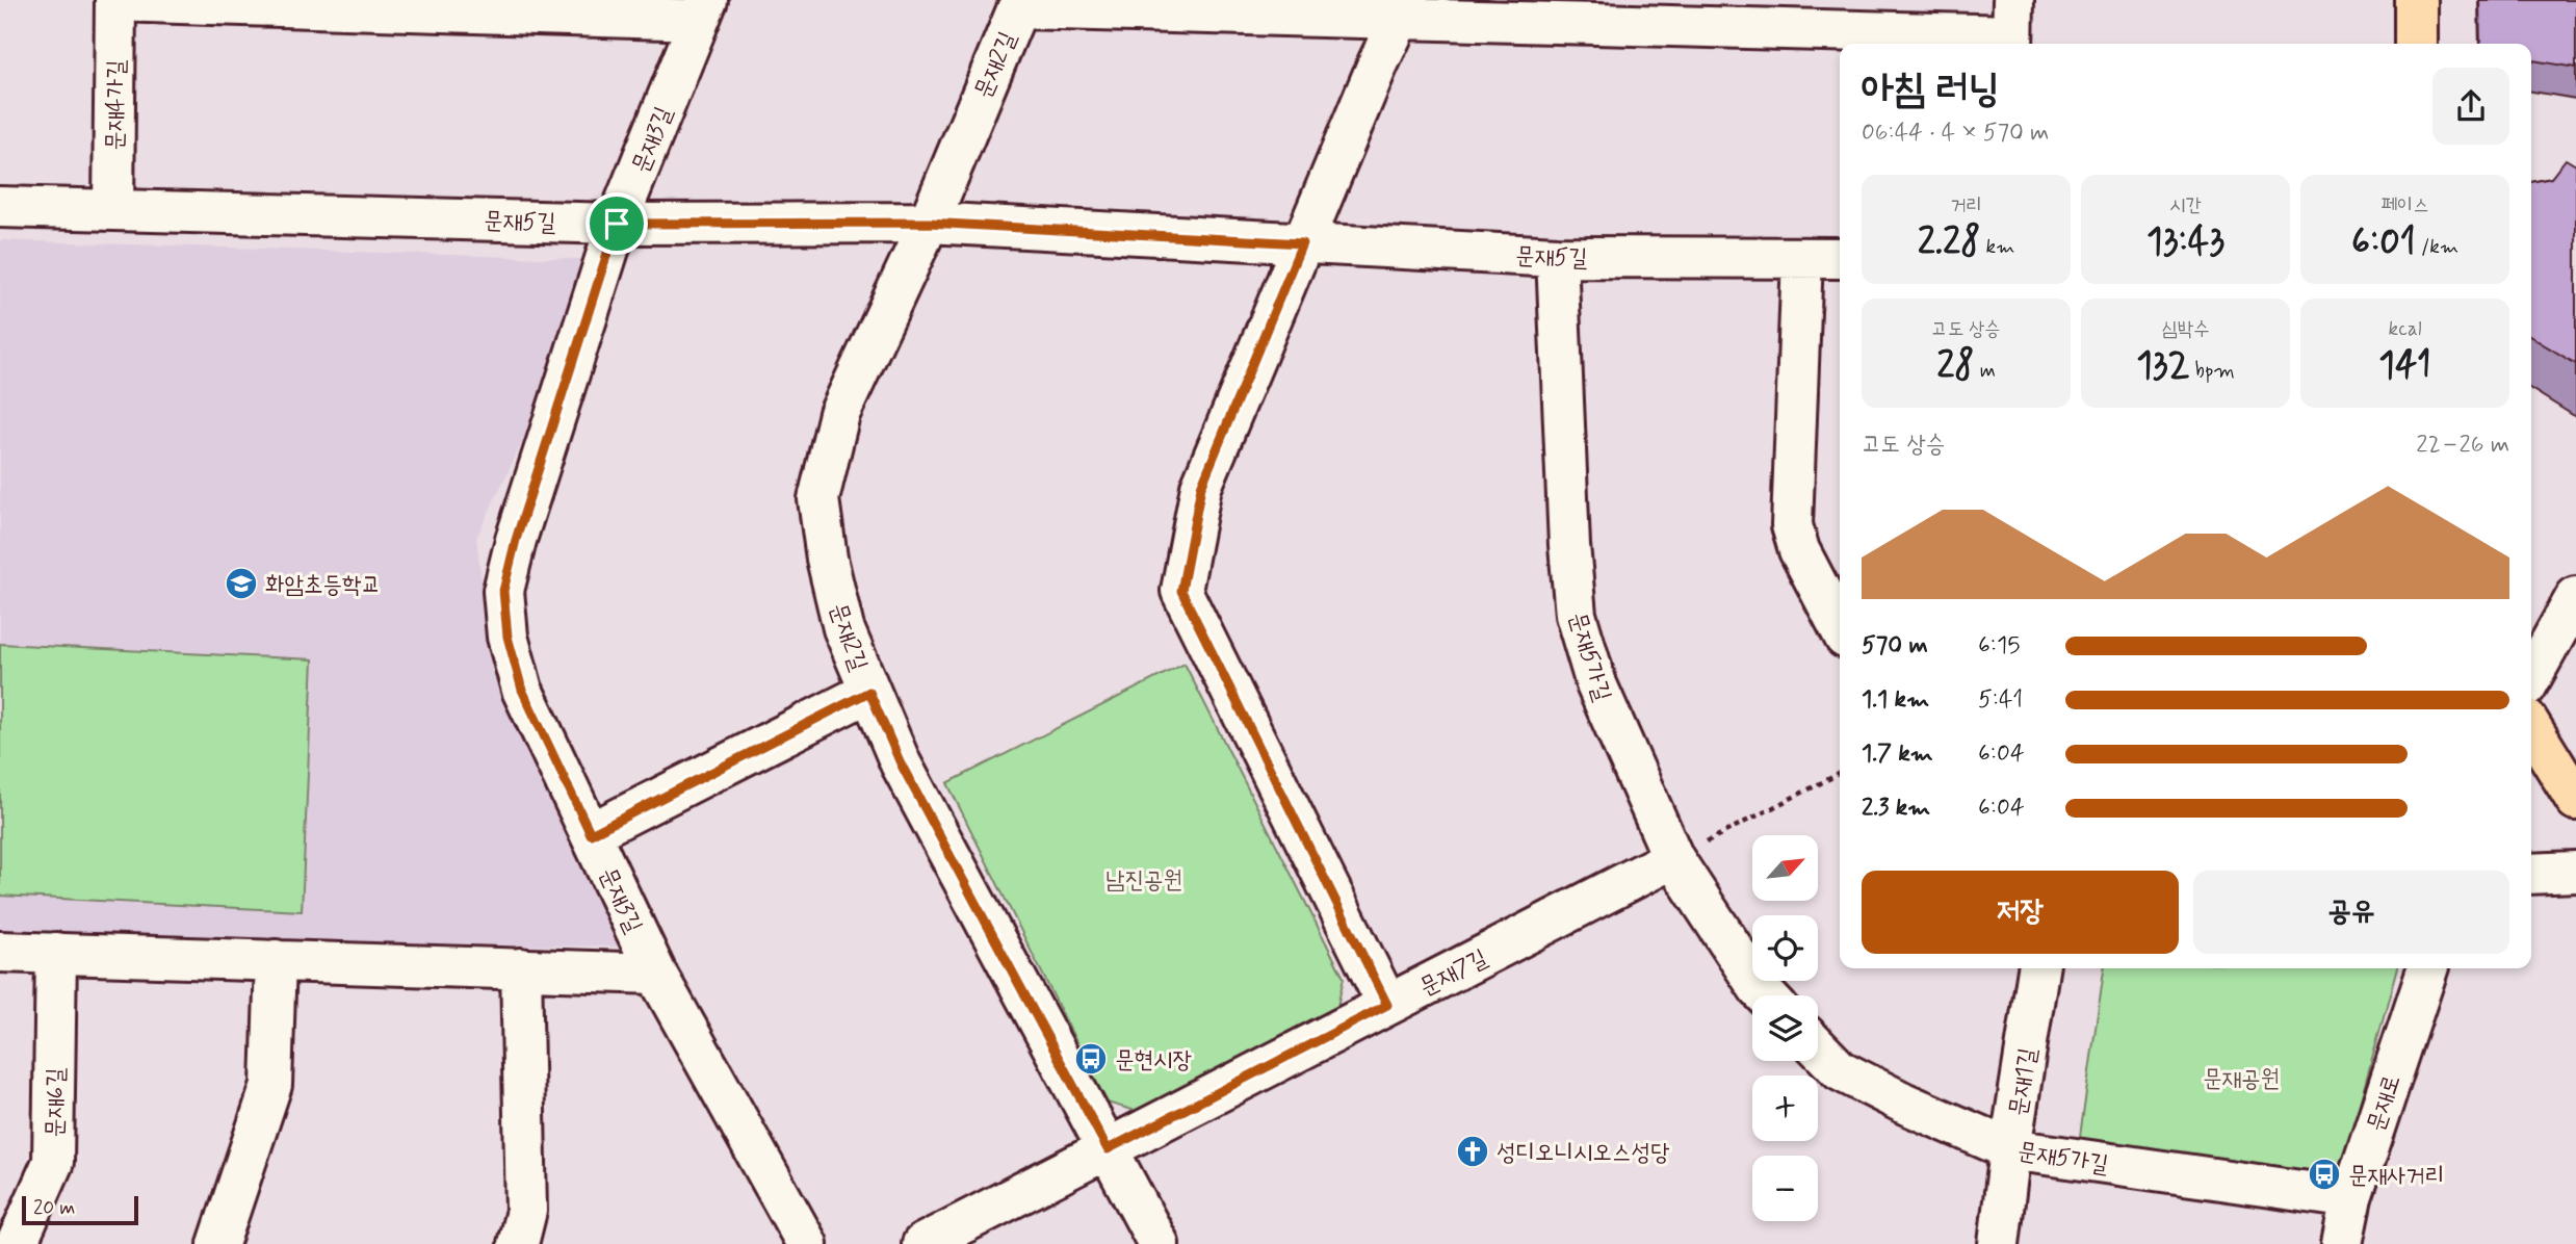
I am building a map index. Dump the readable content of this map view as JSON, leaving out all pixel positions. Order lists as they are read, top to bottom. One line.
{"streets":{"street":["문재2길","문재4가길","문재3길","문재5길","문재5가길","문재7길","문재1길","문재6길","문재로"]},"crossings":[["문재2길","문재5길"],["문재2길","문재7길"],["문재4가길","문재3길"],["문재4가길","문재5길"],["문재3길","문재5길"],["문재5길","문재5가길"],["문재5가길","문재7길"],["문재5가길","문재1길"],["문재5가길","문재로"]],"parks":["남진공원","문재공원"],"places":{"school or university":["화암초등학교"],"bus stop":["문현시장","문재사거리"],"church":["성디오니시오스성당"]},"scale_bar":"20 m","north":"top right","page":{"heading":["아침 러닝","06:44 · 4 × 570 m"],"stats":[["거리","2.28 km"],["시간","13:43"],["페이스","6:01 /km"],["고도 상승","28 m"],["심박수","132 bpm"],["kcal","141"]],"chart":["고도 상승","22–26 m"],"list":[{"name":"570 m","note":"6:15"},{"name":"1.1 km","note":"5:41"},{"name":"1.7 km","note":"6:04"},{"name":"2.3 km","note":"6:04"}],"map_buttons":["+","−"],"buttons":["저장","공유"],"scale":"20 m"}}
